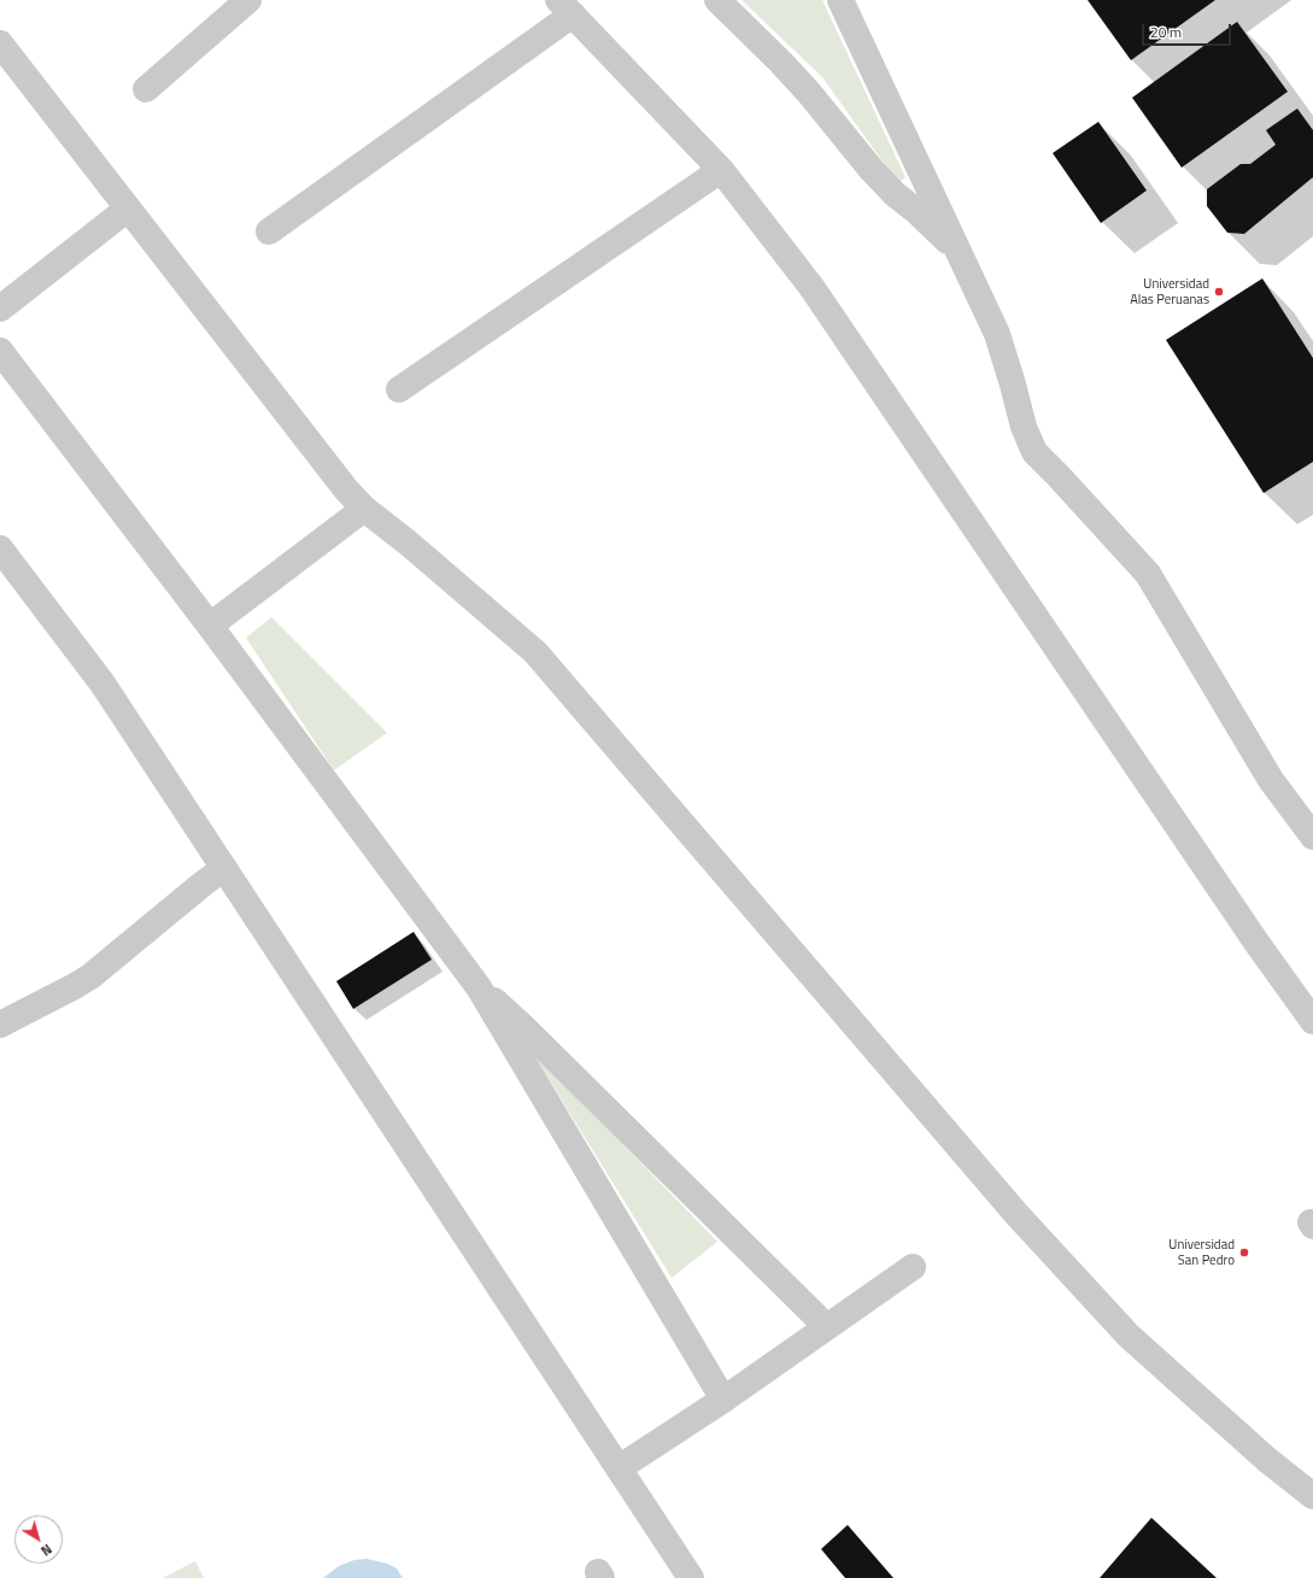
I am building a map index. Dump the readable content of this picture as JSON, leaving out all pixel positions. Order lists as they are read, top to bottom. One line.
{"places":["Universidad Alas Peruanas","Universidad San Pedro"],"scale_bar":"20 m","north":"bottom right"}
